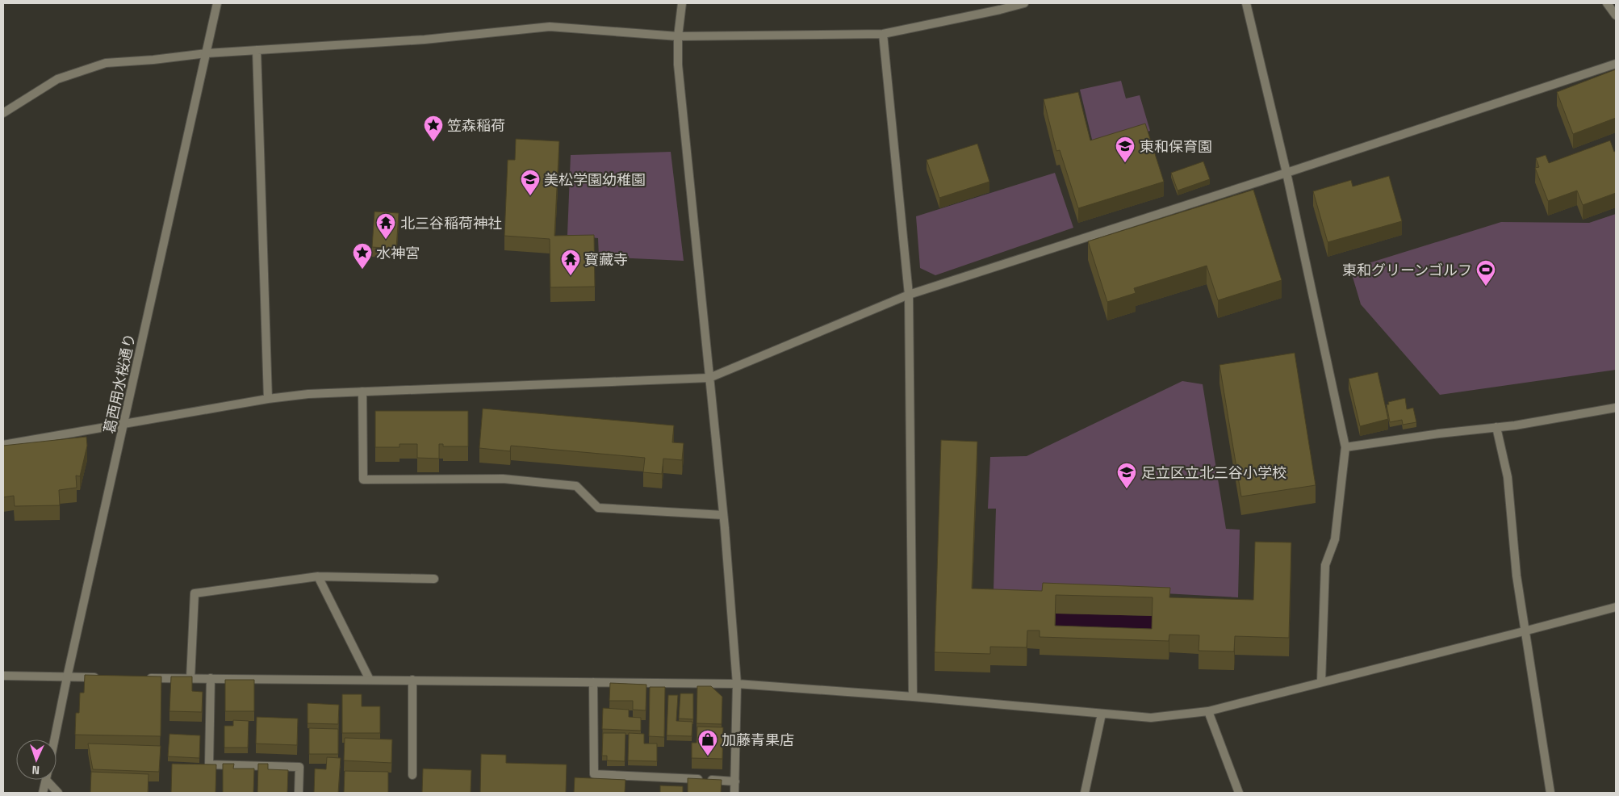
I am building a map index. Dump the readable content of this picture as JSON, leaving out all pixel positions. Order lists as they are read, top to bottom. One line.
{"streets":{"street":["葛西用水桜通り"]},"places":{"place":["笠森稲荷","水神宮"],"school or university":["東和保育園","美松学園幼稚園","足立区立北三谷小学校"],"temple":["北三谷稲荷神社","寳藏寺"],"sports":["東和グリーンゴルフ"],"shop":["加藤青果店"]},"north":"bottom"}
